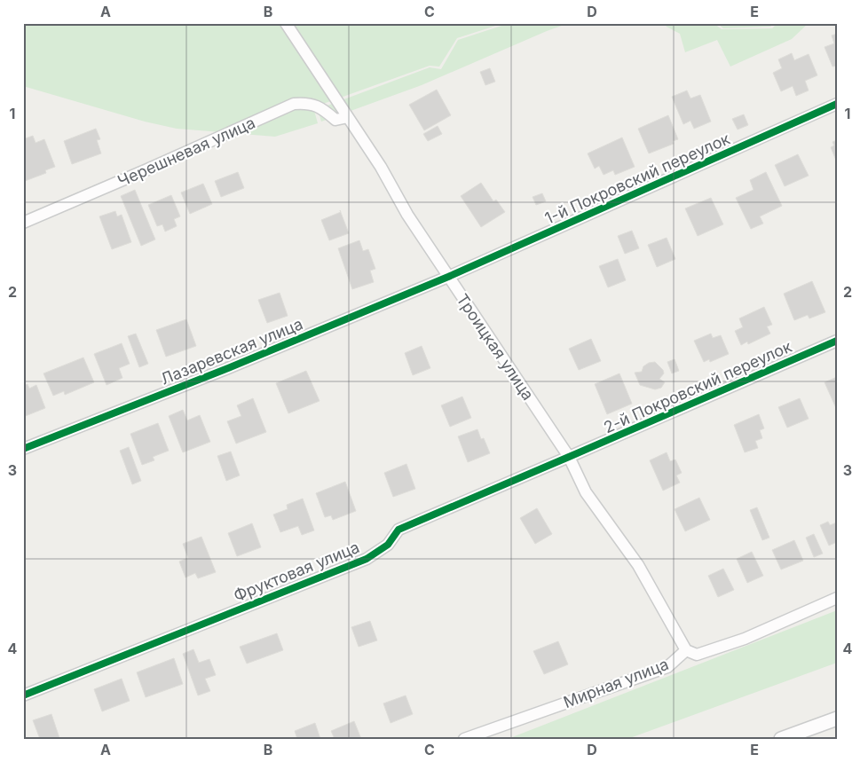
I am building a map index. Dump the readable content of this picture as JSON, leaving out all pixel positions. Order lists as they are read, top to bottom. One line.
{"streets":{"street":["Черешневая улица","1-й Покровский переулок","Троицкая улица","Лазаревская улица","2-й Покровский переулок","Фруктовая улица","Мирная улица"]},"crossings":[["Черешневая улица","Троицкая улица"],["1-й Покровский переулок","Троицкая улица"],["1-й Покровский переулок","Лазаревская улица"],["Троицкая улица","Лазаревская улица"],["Троицкая улица","2-й Покровский переулок"],["Троицкая улица","Фруктовая улица"],["Троицкая улица","Мирная улица"],["2-й Покровский переулок","Фруктовая улица"]],"grid":{"columns":["A","B","C","D","E"],"rows":["1","2","3","4"]}}
